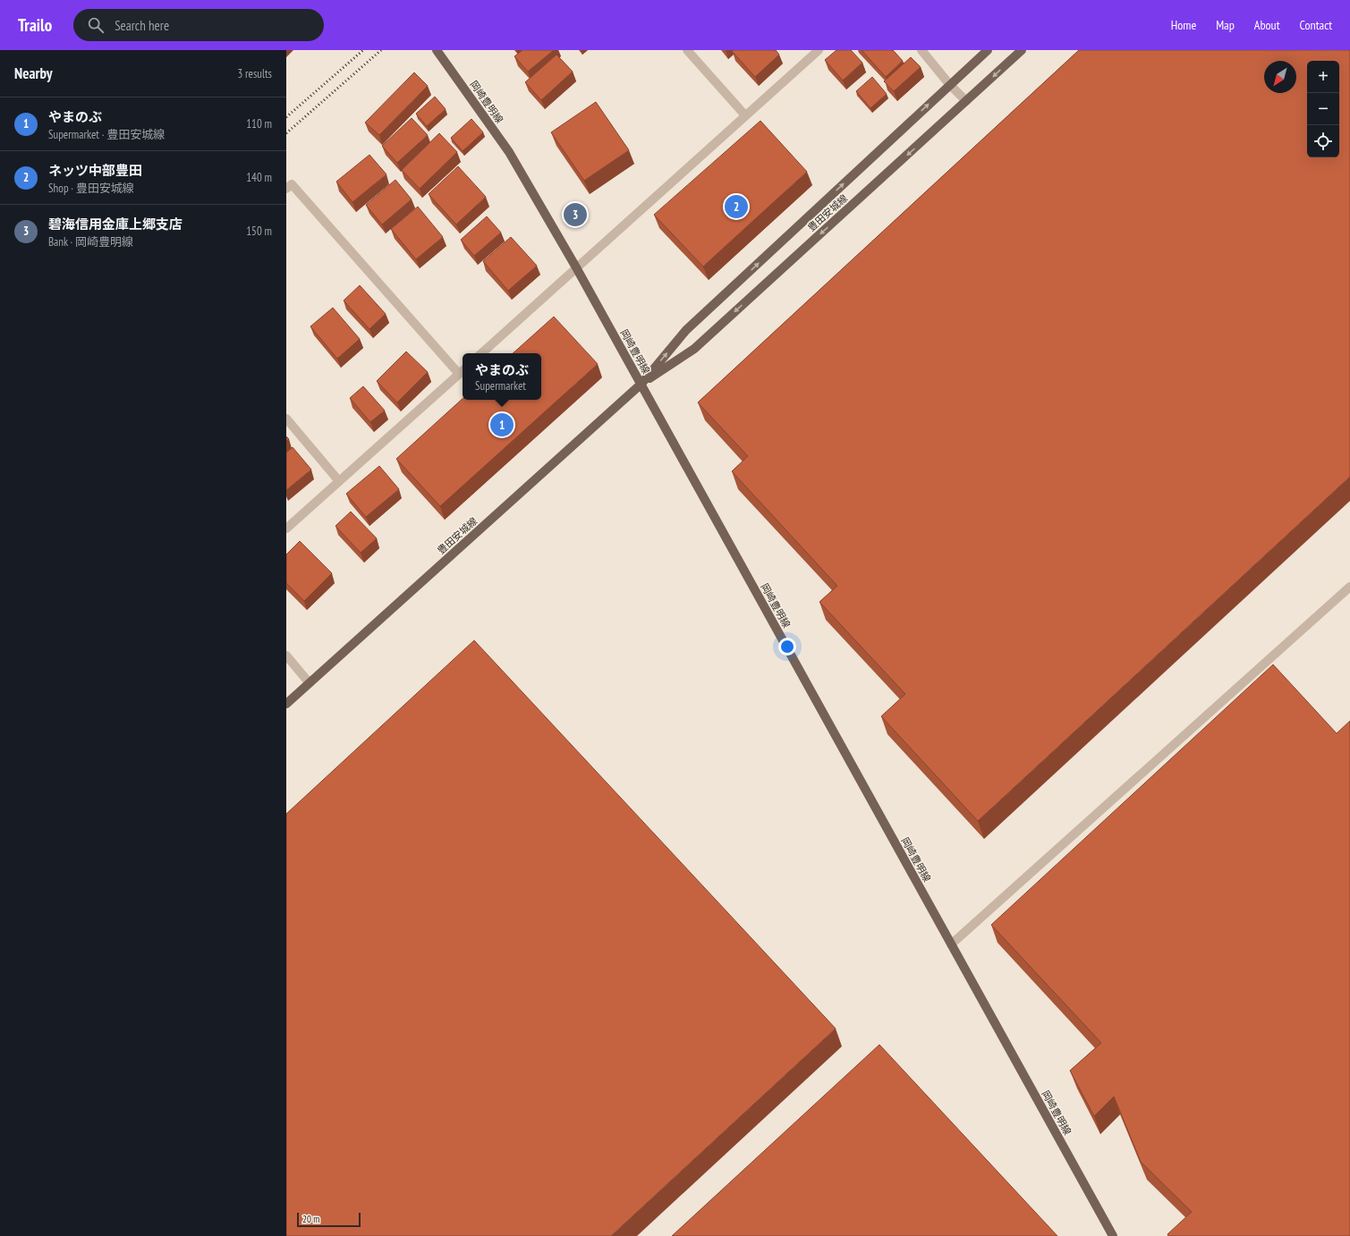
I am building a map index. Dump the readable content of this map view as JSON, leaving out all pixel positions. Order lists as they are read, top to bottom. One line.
{"streets":{"main road":["岡崎豊明線","豊田安城線"]},"crossings":[["岡崎豊明線","豊田安城線"]],"scale_bar":"20 m","north":"bottom left","page":{"header":"Trailo","search":"Search here","nav":["Home","Map","About","Contact"],"heading":["Nearby","3 results"],"map_buttons":["+","−"],"list":[{"mark":"1","name":"やまのぶ","note":"Supermarket · 豊田安城線","value":"110 m"},{"mark":"2","name":"ネッツ中部豊田","note":"Shop · 豊田安城線","value":"140 m"},{"mark":"3","name":"碧海信用金庫上郷支店","note":"Bank · 岡崎豊明線","value":"150 m"}],"pins":["2","3","1"],"popup":["やまのぶ","Supermarket"],"scale":"20 m"}}
